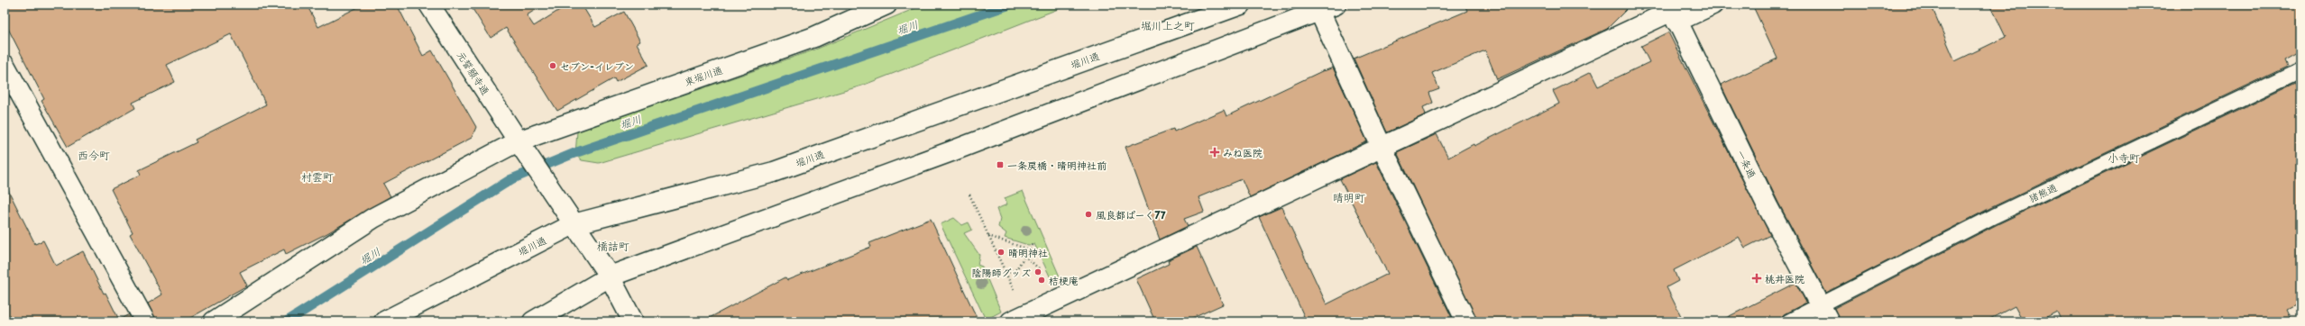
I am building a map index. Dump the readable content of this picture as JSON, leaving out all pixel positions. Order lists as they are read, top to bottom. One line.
{"streets":{"street":["堀川通","元誓願寺通","東堀川通","一条通"],"lane":["猪熊通"]},"crossings":[["堀川通","元誓願寺通"],["元誓願寺通","東堀川通"],["一条通","猪熊通"]],"districts":["堀川上之町","西今町","小寺町","村雲町","晴明町","橋詰町"],"water":["堀川"],"places":{"other":["セブン-イレブン","風良都ぱーく77","晴明神社","陰陽師グッズ","桔梗庵"],"health":["みね医院","桃井医院"],"transit":["一条戻橋・晴明神社前"]}}
